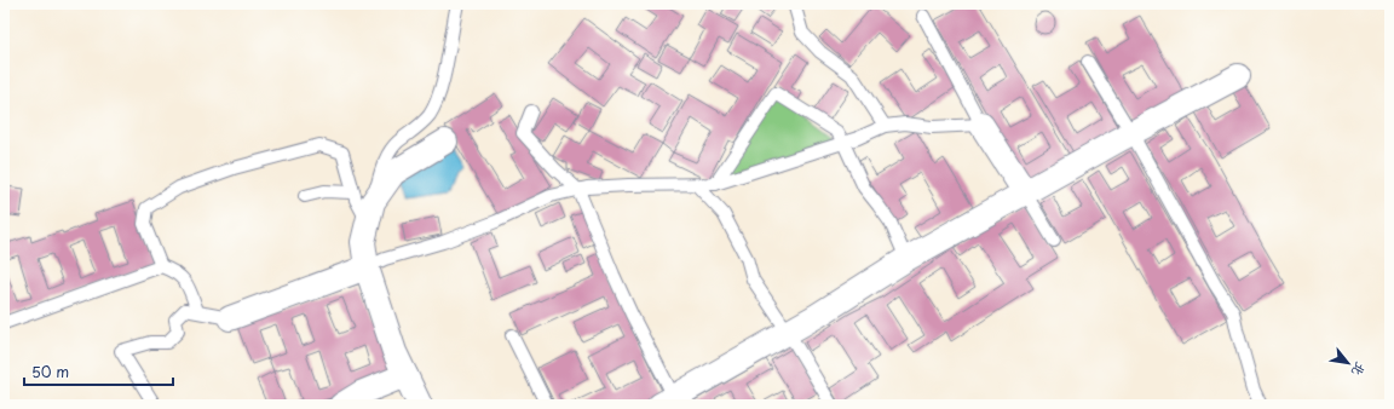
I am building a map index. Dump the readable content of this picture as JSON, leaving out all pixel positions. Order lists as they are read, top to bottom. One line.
{"scale_bar":"50 m","north":"bottom right"}
